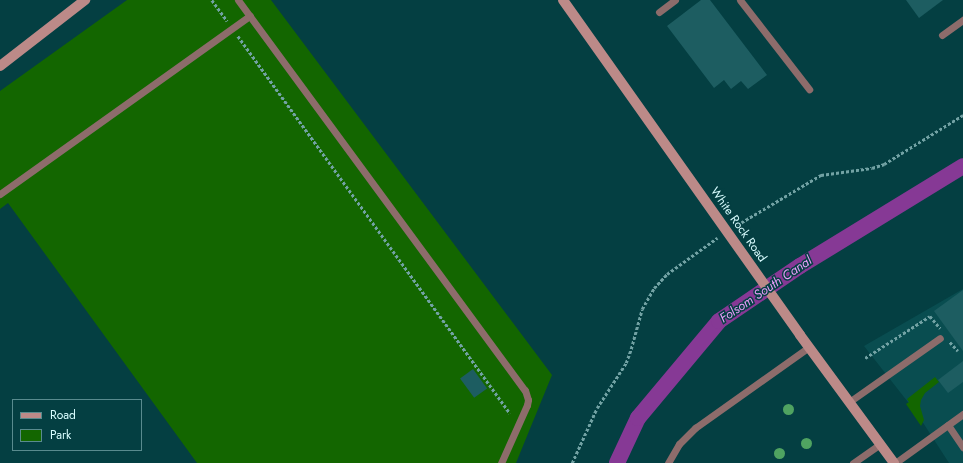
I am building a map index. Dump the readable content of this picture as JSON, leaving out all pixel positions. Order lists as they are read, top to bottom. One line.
{"streets":{"main road":["White Rock Road"]},"water":["Folsom South Canal"],"legend":["Road","Park"]}
